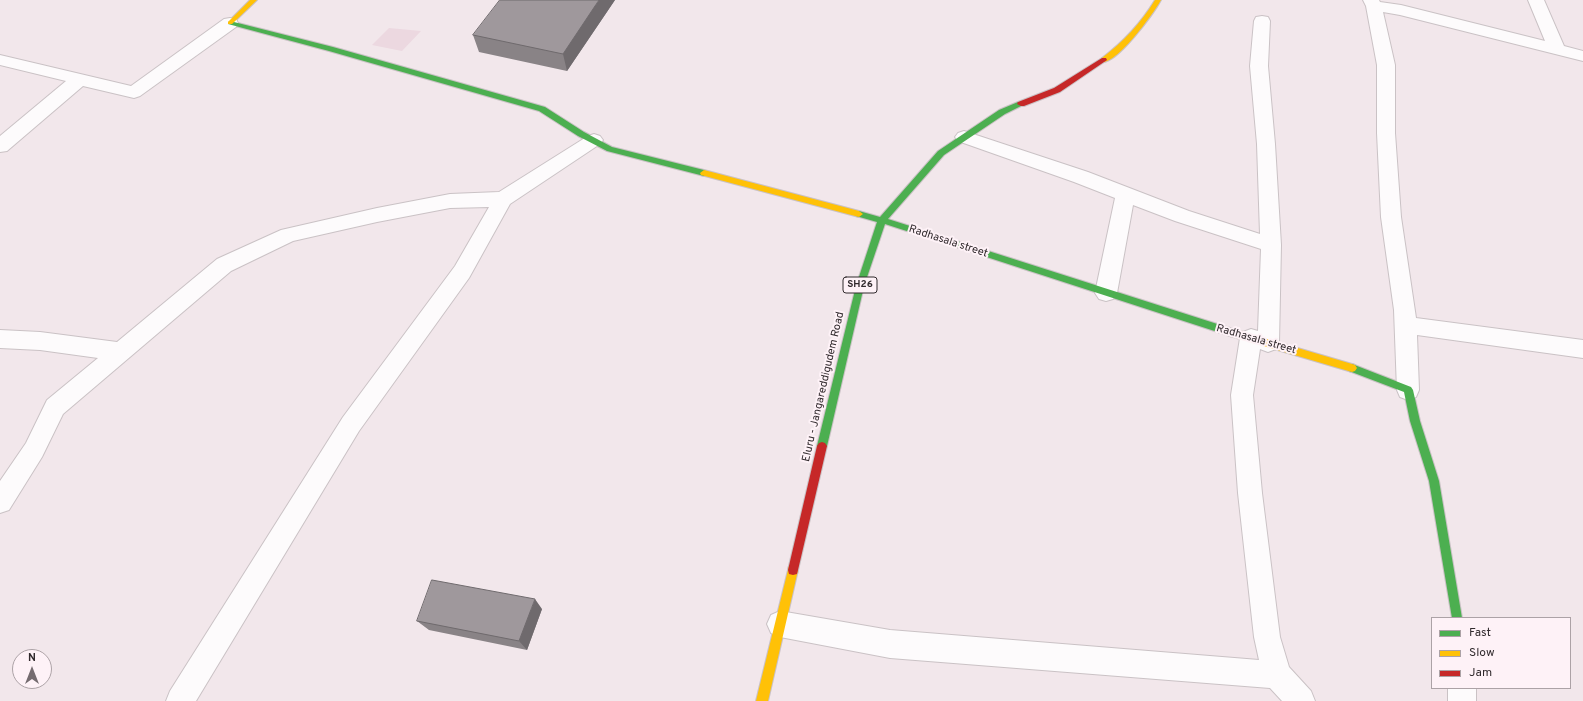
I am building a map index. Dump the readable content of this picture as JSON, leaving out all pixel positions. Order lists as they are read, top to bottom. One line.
{"streets":{"main road":["Radhasala street","SH26","Eluru - Jangareddigudem Road"]},"crossings":[["Radhasala street","Eluru - Jangareddigudem Road"]],"legend":["Fast","Slow","Jam"],"north":"top"}
